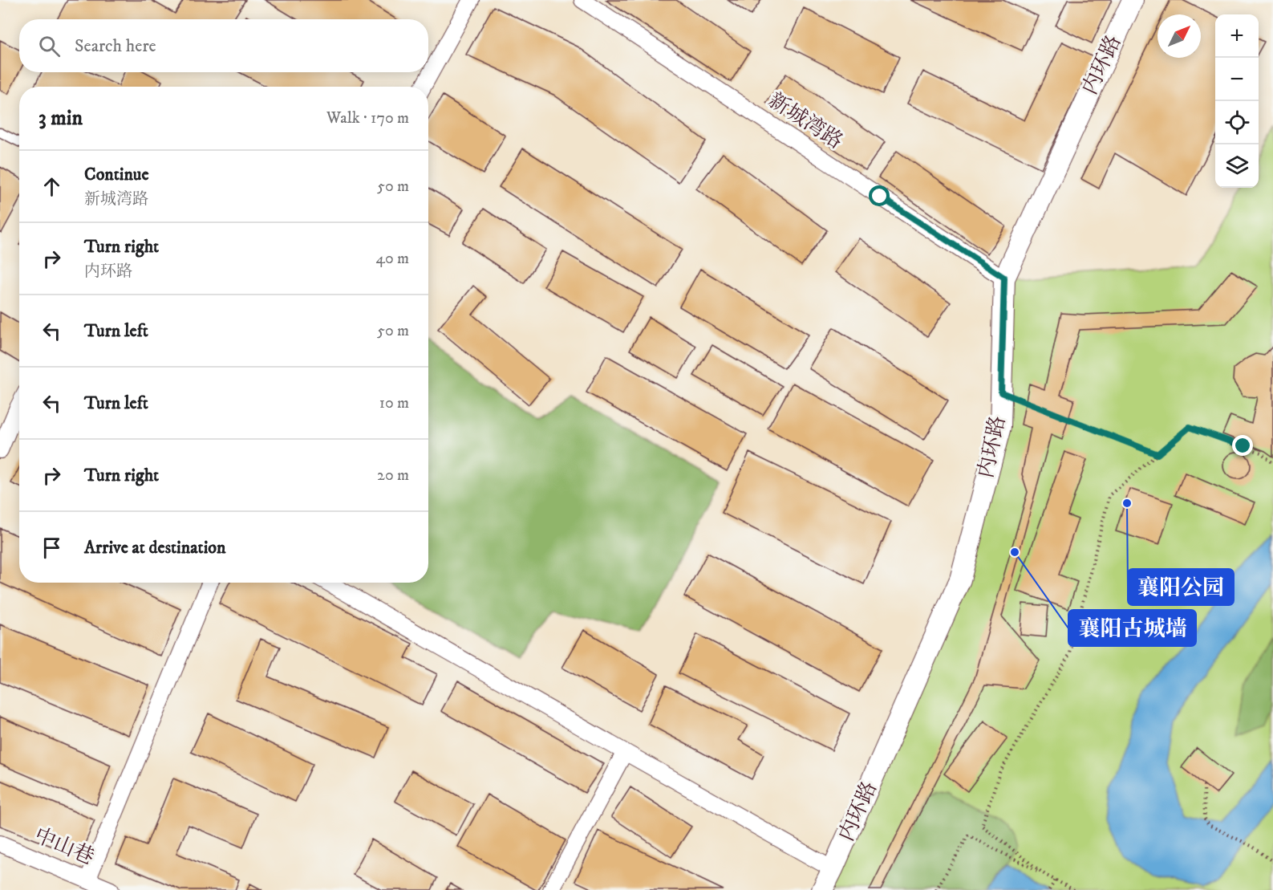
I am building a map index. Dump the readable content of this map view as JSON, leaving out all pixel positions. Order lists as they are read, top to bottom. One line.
{"streets":{"street":["内环路","新城湾路","中山巷"]},"crossings":[["内环路","新城湾路"]],"places":["襄阳公园","襄阳古城墙"],"north":"top right","page":{"map_buttons":["+","−"],"search":"Search here","heading":["3 min","Walk · 170 m"],"list":[["Continue","新城湾路","50 m"],["Turn right","内环路","40 m"],["Turn left","50 m"],["Turn left","10 m"],["Turn right","20 m"],"Arrive at destination"]}}
